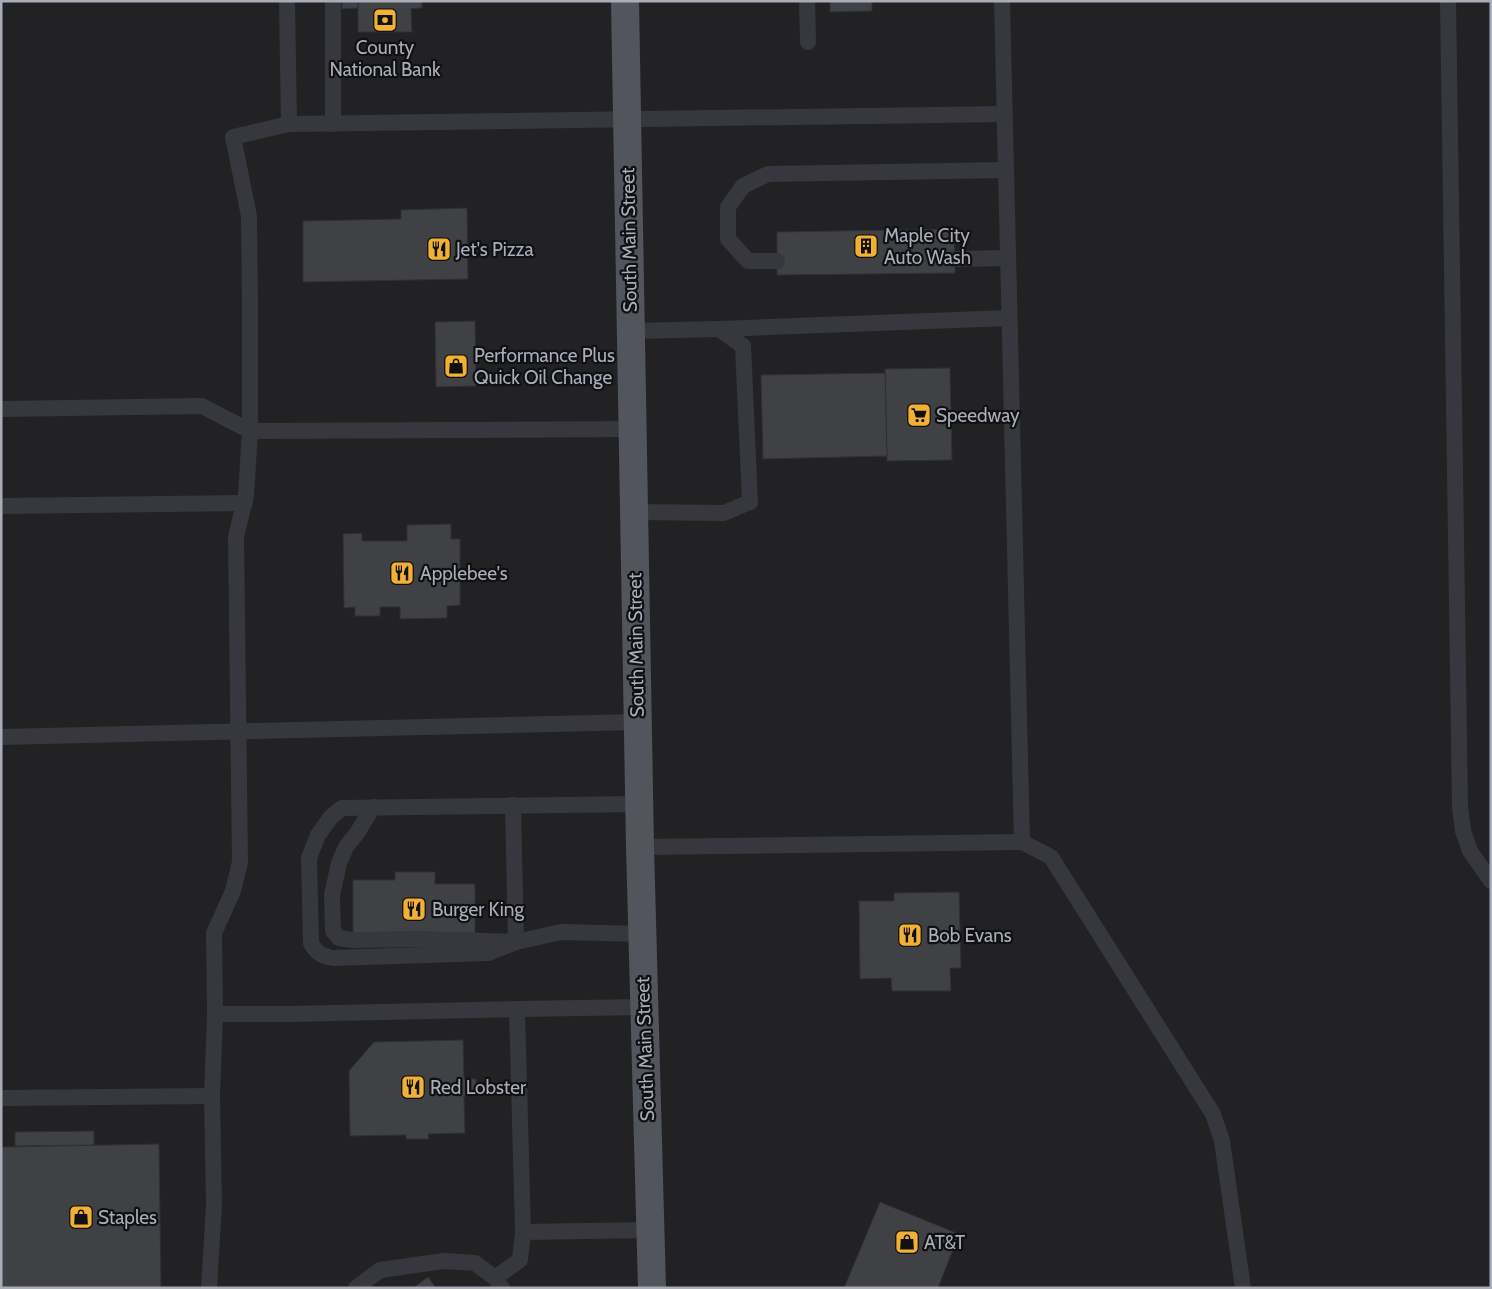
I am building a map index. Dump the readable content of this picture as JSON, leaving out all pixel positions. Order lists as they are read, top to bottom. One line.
{"streets":{"main road":["South Main Street"]},"places":{"bank":["County National Bank"],"building":["Maple City Auto Wash"],"restaurant":["Jet's Pizza","Applebee's","Burger King","Bob Evans","Red Lobster"],"shop":["Performance Plus Quick Oil Change","Staples","AT&T"],"supermarket":["Speedway"]}}
